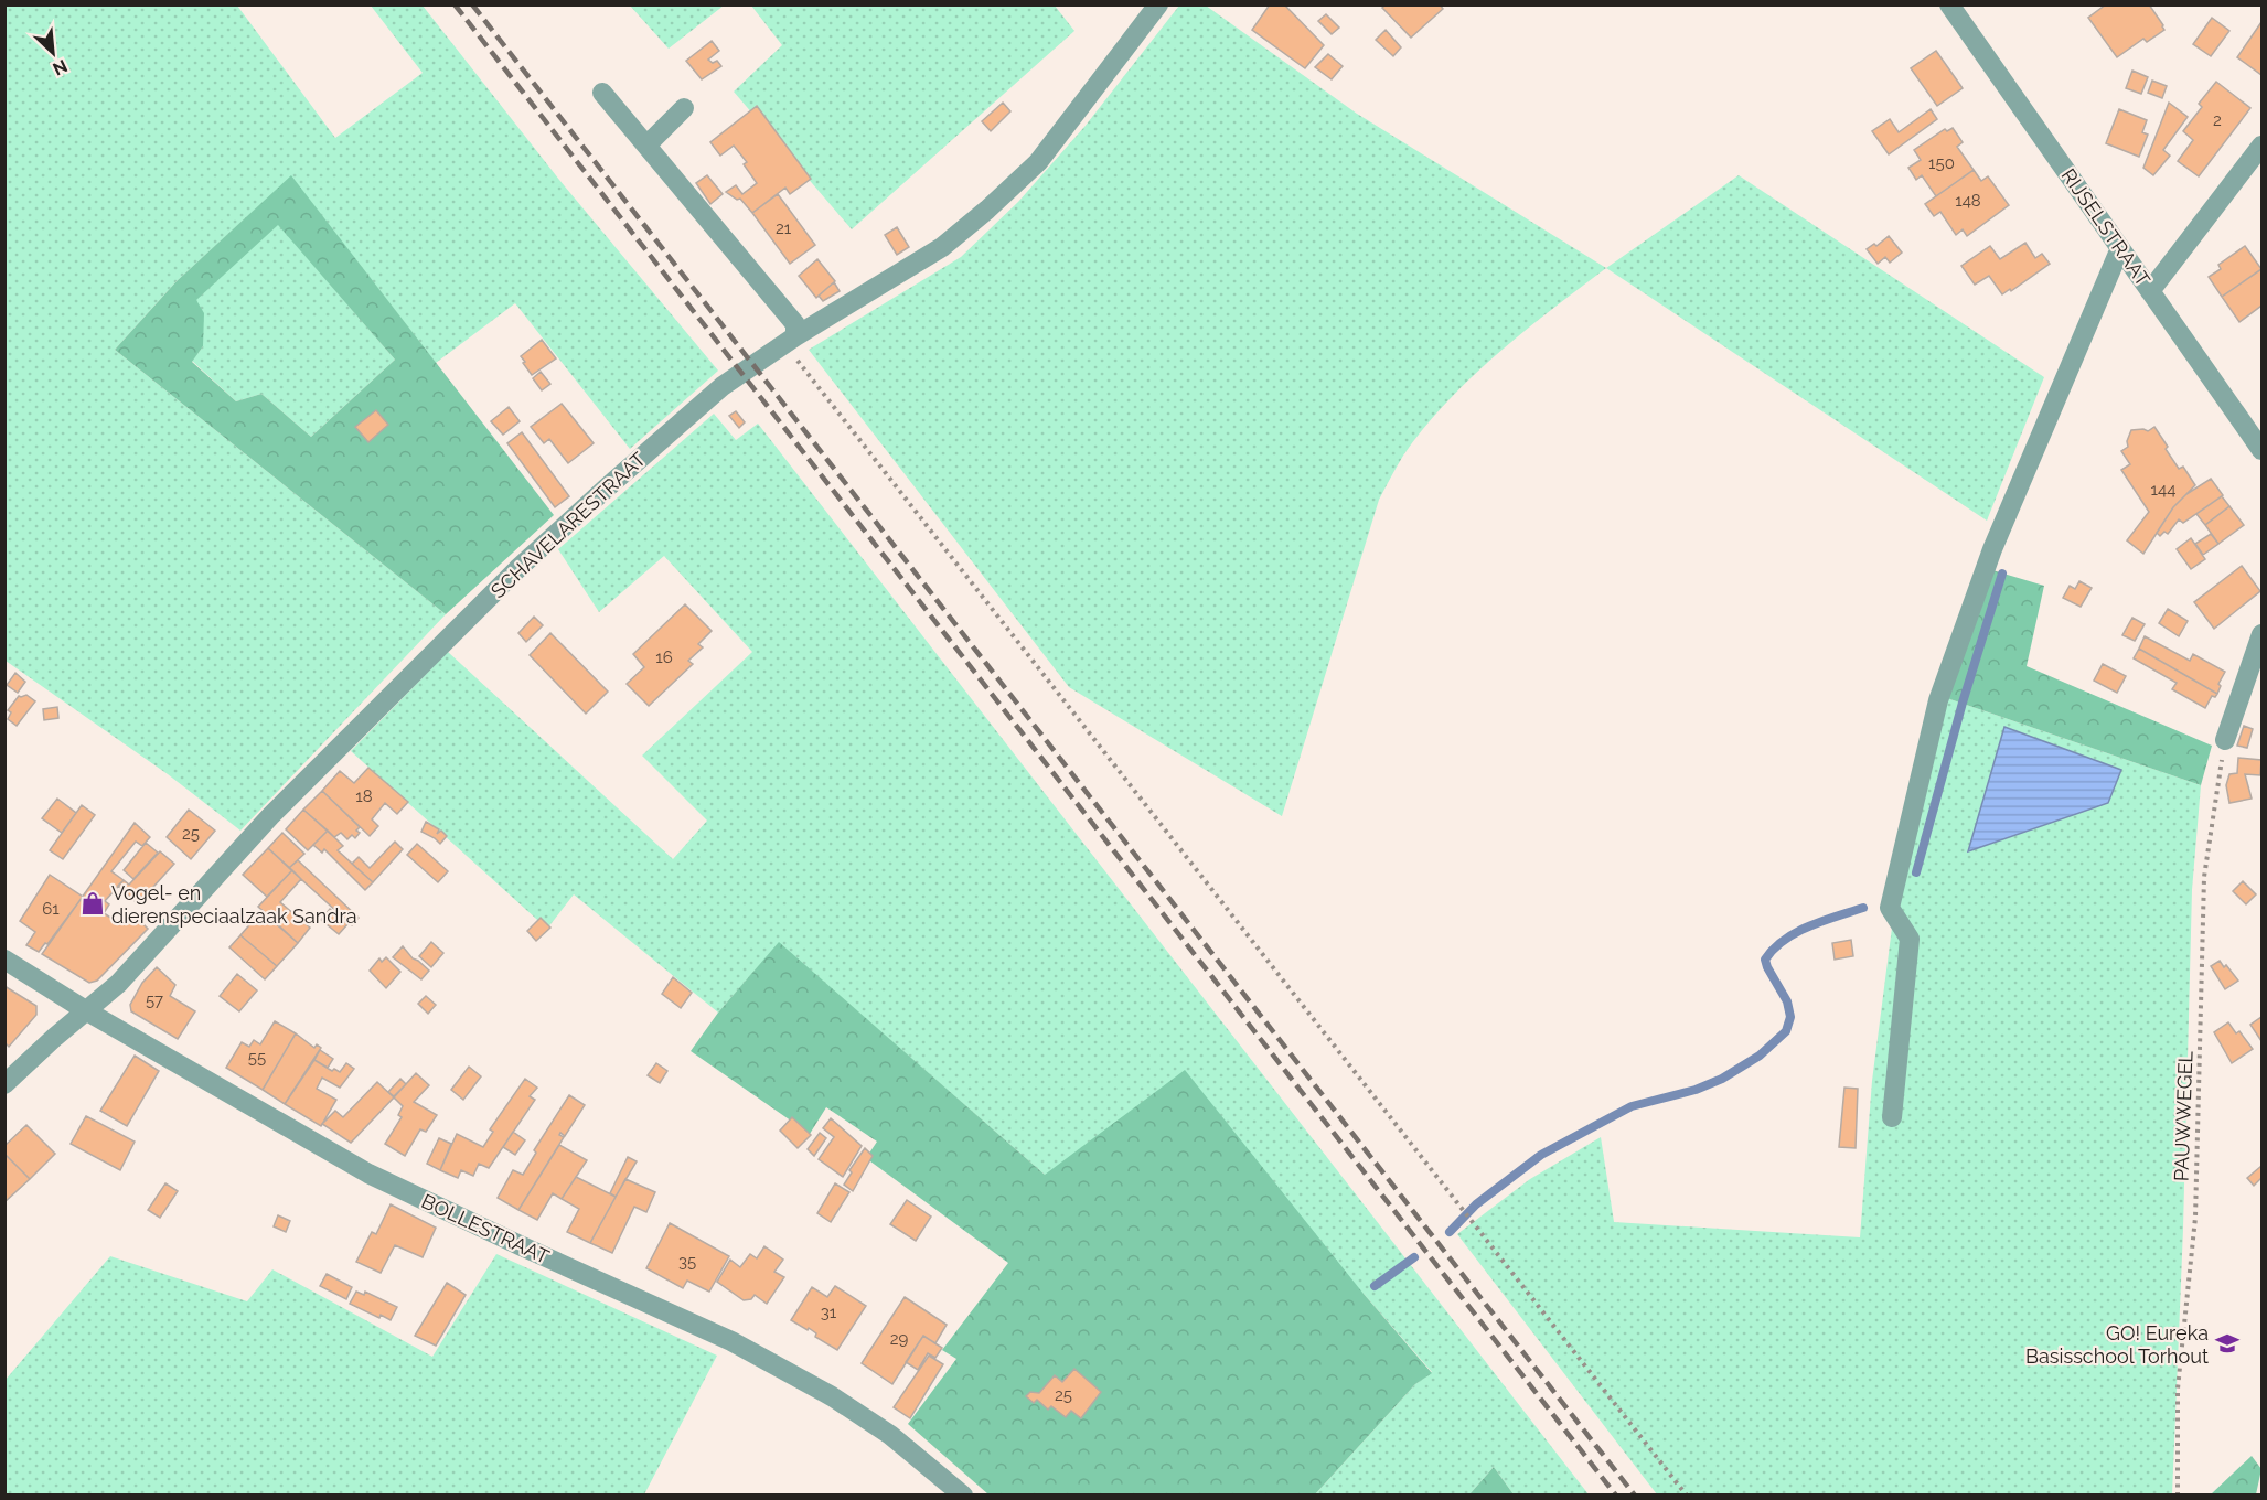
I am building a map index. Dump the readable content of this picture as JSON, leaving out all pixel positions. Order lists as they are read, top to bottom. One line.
{"streets":{"street":["RIJSELSTRAAT","SCHAVELARESTRAAT","BOLLESTRAAT"],"path":["PAUWWEGEL"]},"crossings":[["SCHAVELARESTRAAT","BOLLESTRAAT"]],"places":{"shop":["Vogel- en dierenspeciaalzaak Sandra"],"school or university":["GO! Eureka Basisschool Torhout"]},"house_numbers":["2","150","148","21","144","16","18","25","61","57","55","35","31","29","25"],"north":"bottom right"}
